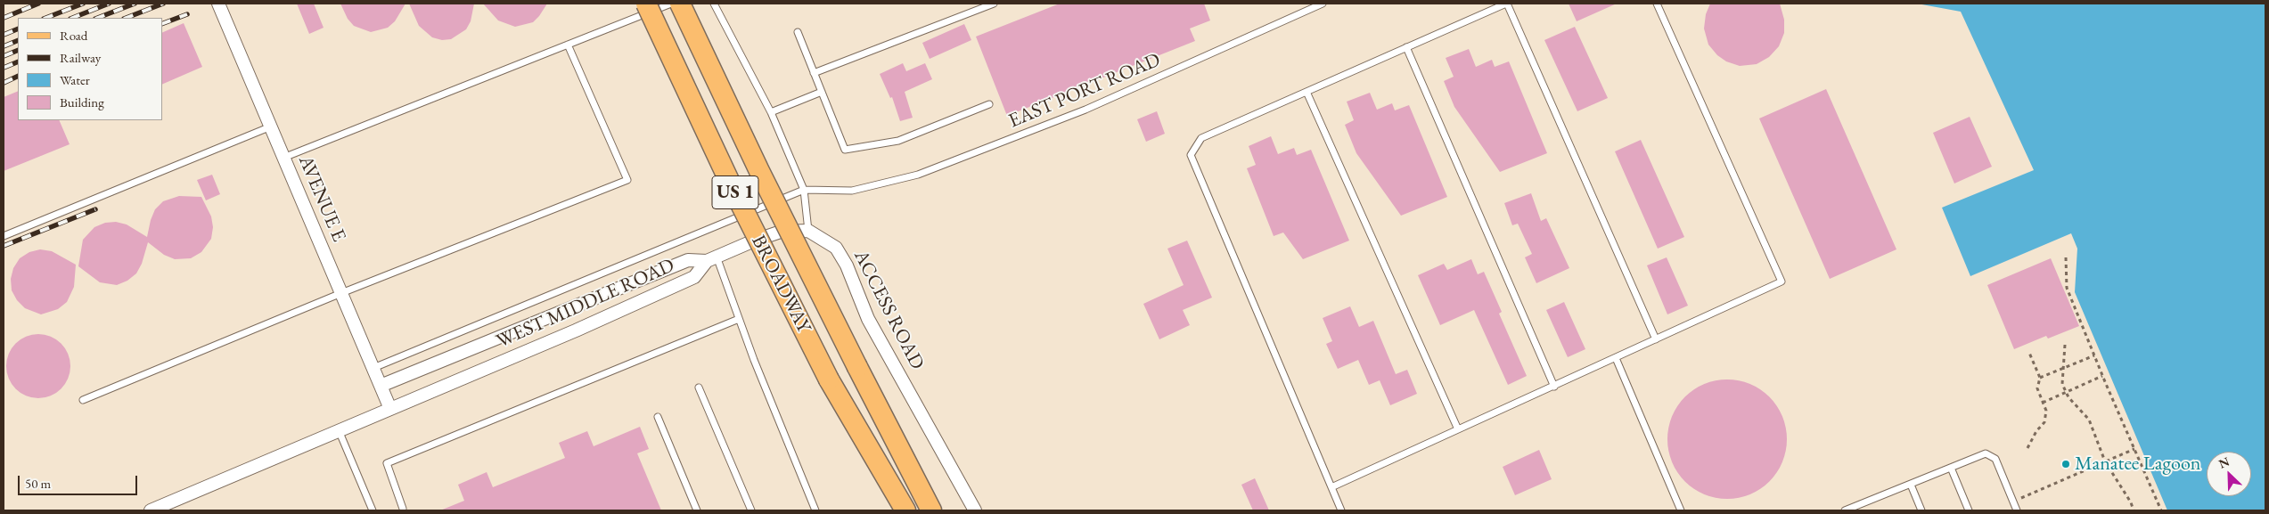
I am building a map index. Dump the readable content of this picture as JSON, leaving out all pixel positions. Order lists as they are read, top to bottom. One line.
{"streets":{"main road":["US 1","BROADWAY"],"street":["AVENUE E","WEST MIDDLE ROAD","ACCESS ROAD"],"lane":["EAST PORT ROAD"]},"crossings":[["AVENUE E","WEST MIDDLE ROAD"]],"places":["Manatee Lagoon"],"legend":["Road","Railway","Water","Building"],"scale_bar":"50 m","north":"top left"}
